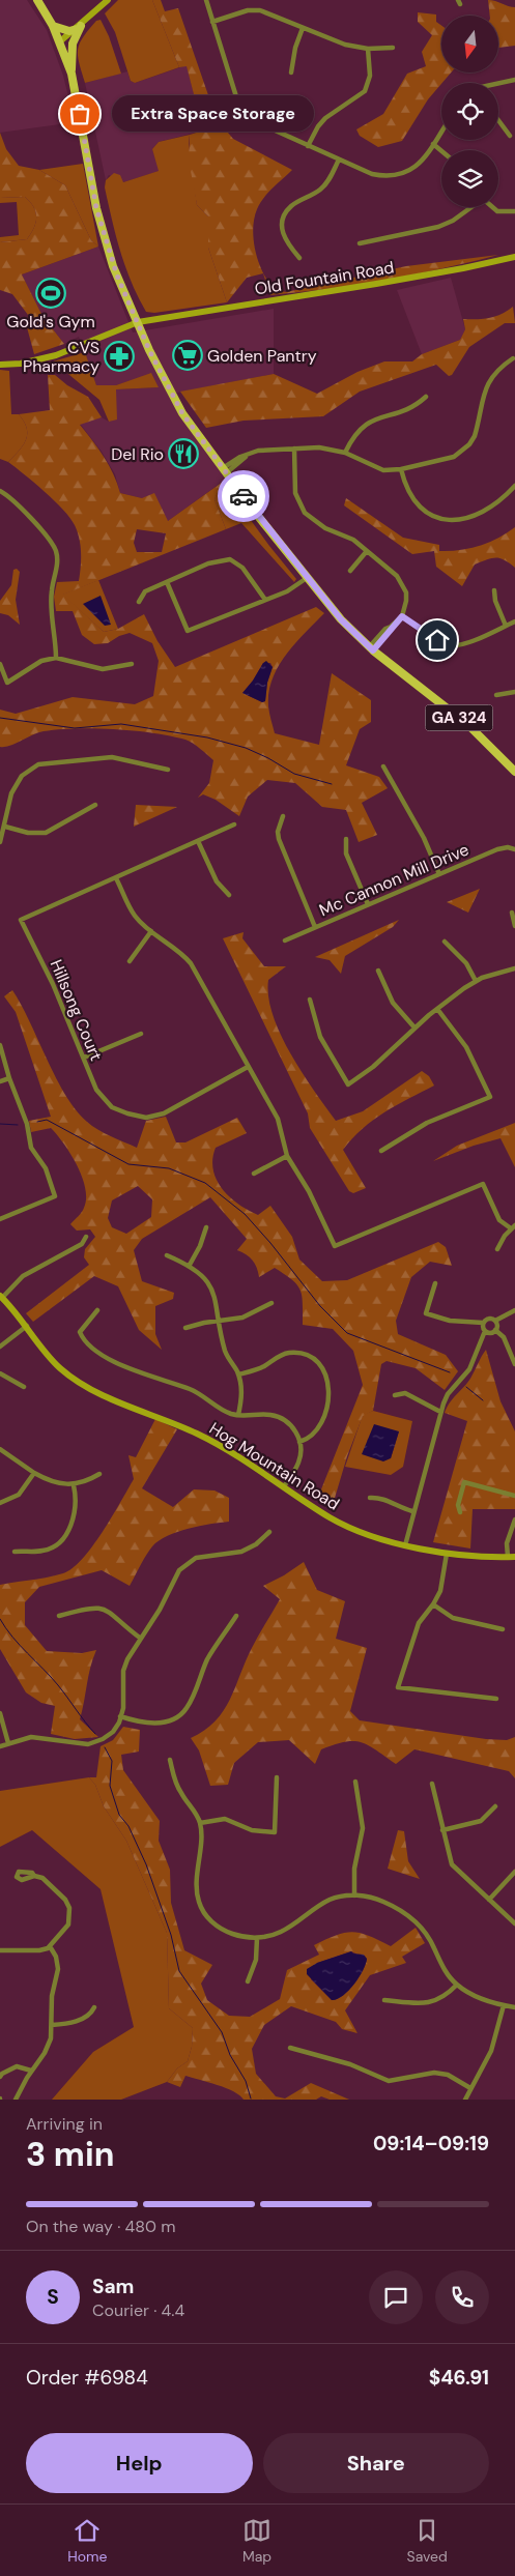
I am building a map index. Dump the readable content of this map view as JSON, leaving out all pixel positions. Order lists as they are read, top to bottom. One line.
{"streets":{"main road":["GA 324"],"street":["Old Fountain Road","Mc Cannon Mill Drive","Hillsong Court","Hog Mountain Road"]},"crossings":[["Old Fountain Road","GA 324"]],"places":{"other":["Extra Space Storage"],"sports":["Gold's Gym"],"supermarket":["Golden Pantry"],"pharmacy":["CVS Pharmacy"],"restaurant":["Del Rio"]},"north":"bottom","page":{"bubble":"Extra Space Storage","heading":["3 min","Arriving in","09:14–09:19"],"panel":["Sam","Courier · 4.4","Order #6984","$46.91"],"bar":"On the way · 480 m","round":"S","buttons":["Help","Share"],"tabs":["Home","Map","Saved"]}}
